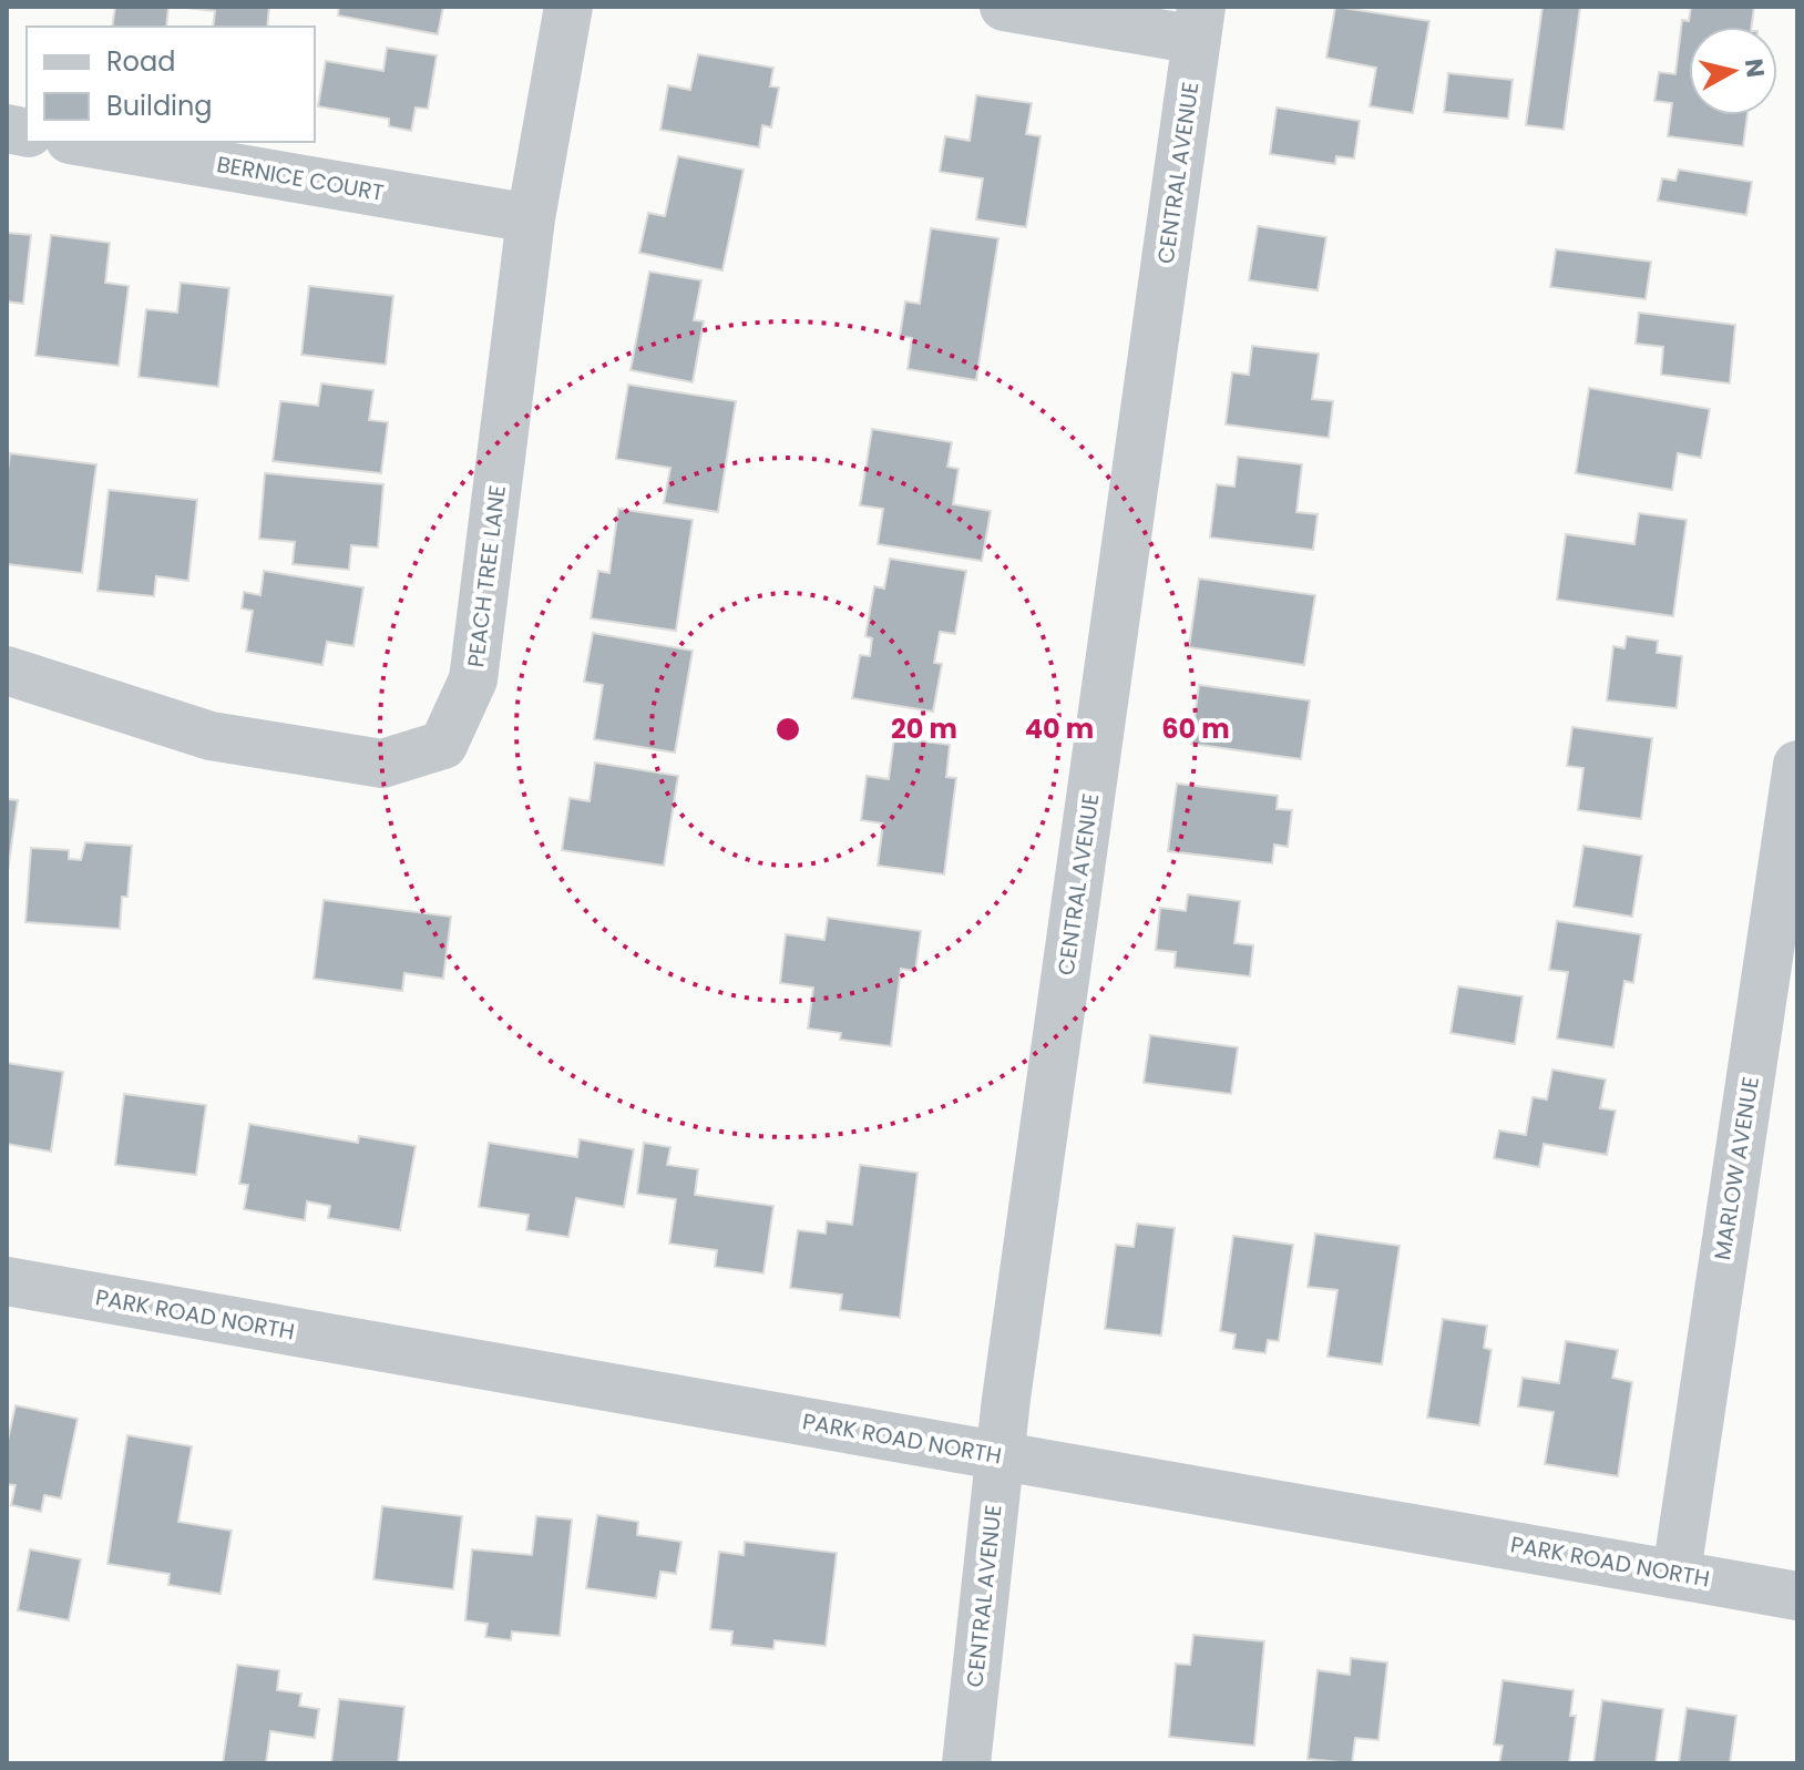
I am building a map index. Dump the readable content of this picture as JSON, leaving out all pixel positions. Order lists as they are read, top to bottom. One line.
{"streets":{"street":["CENTRAL AVENUE","BERNICE COURT","PEACH TREE LANE","MARLOW AVENUE","PARK ROAD NORTH"]},"crossings":[["CENTRAL AVENUE","PARK ROAD NORTH"],["BERNICE COURT","PEACH TREE LANE"],["MARLOW AVENUE","PARK ROAD NORTH"]],"legend":["Road","Building"],"north":"right","rings":["20 m","40 m","60 m"]}
